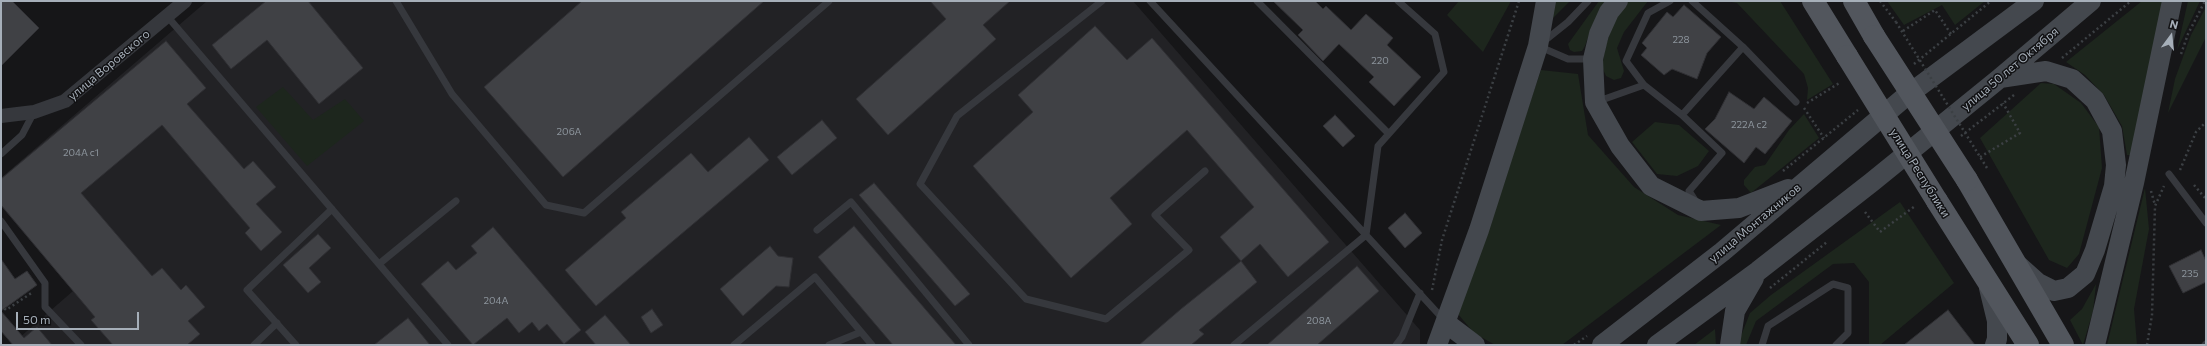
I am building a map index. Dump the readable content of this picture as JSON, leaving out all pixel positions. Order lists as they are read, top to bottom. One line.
{"streets":{"main road":["улица 50 лет Октября","улица Республики","улица Монтажников"],"street":["улица Воровского"]},"house_numbers":["228","220","222А с2","206А","204А с1","235","204А","208А"],"scale_bar":"50 m","north":"top"}
